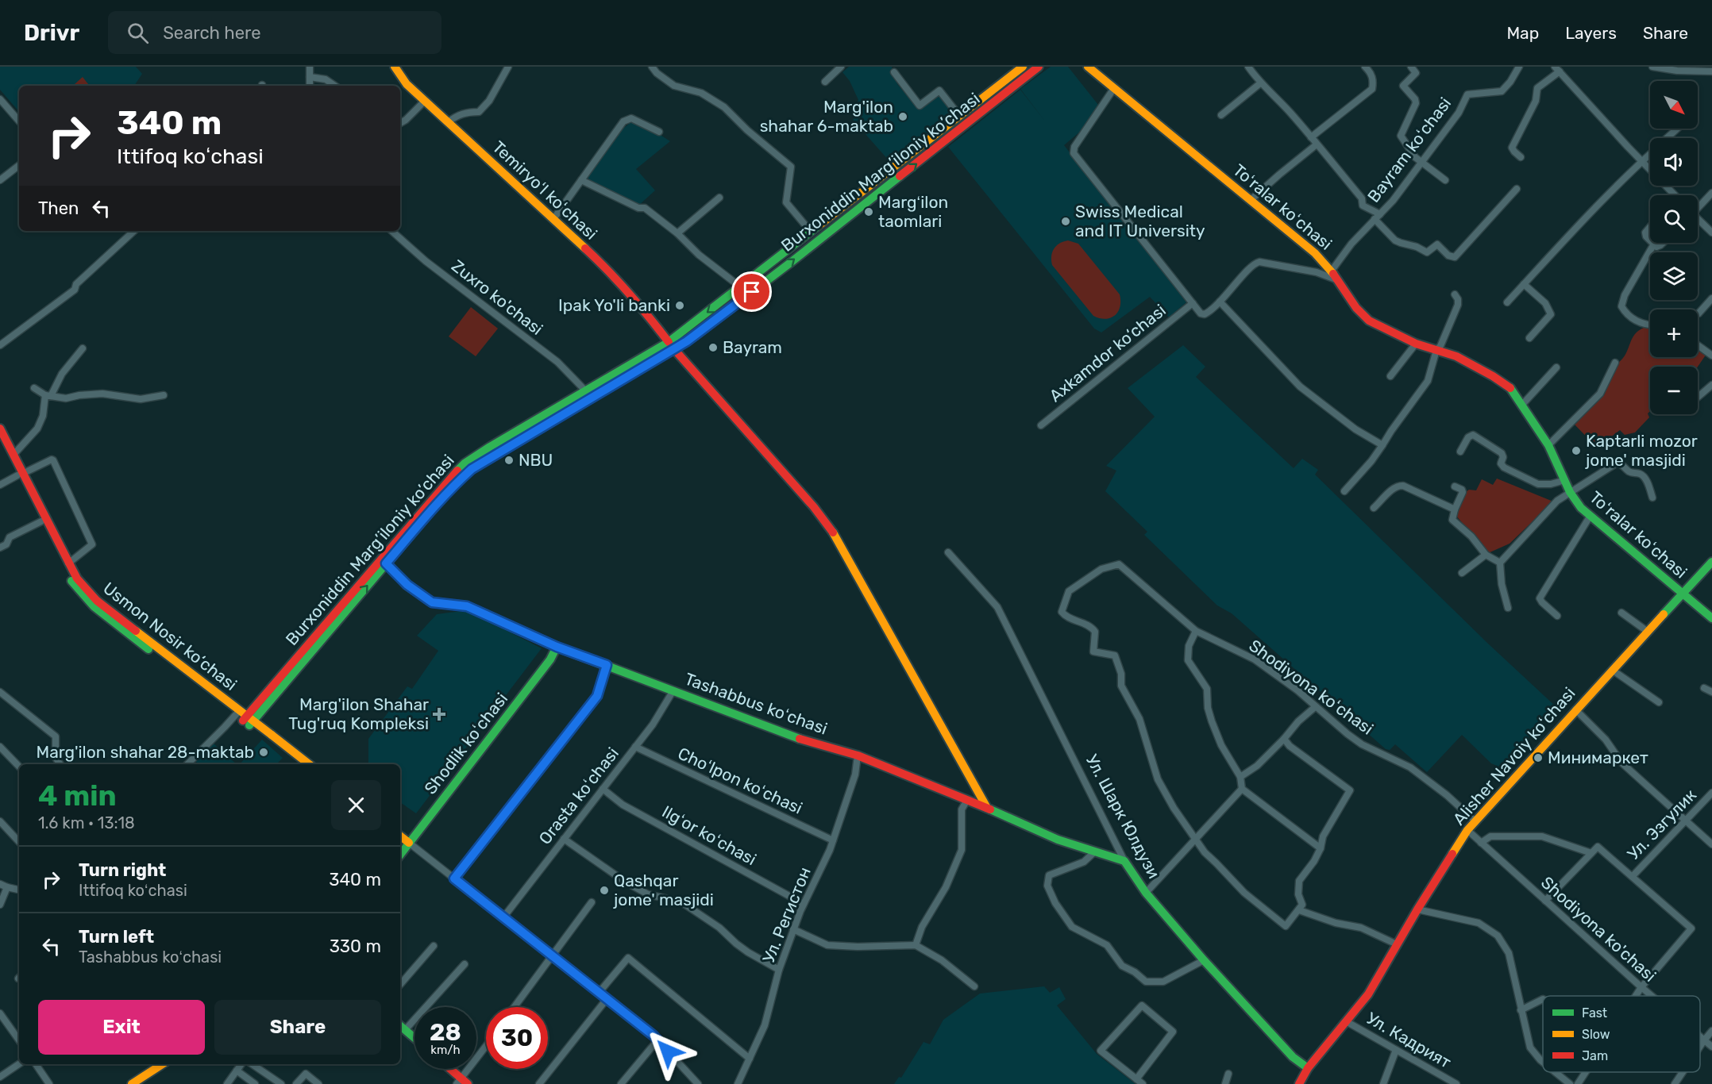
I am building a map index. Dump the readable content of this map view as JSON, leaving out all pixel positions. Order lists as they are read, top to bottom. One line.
{"streets":{"main road":["Burxoniddin Marg’iloniy ko’chasi","Temiryoʻl koʻchasi","Toʻralar koʻchasi","Usmon Nosir ko‘chasi","Tashabbus koʻchasi","Shodlik koʻchasi","Alisher Navoiy koʻchasi","Ул. Шарк Юлдузи"],"street":["Bayram koʻchasi","Zuxro ko'chasi","Axkamdor ko‘chasi","Shodiyona koʻchasi","Choʻlpon koʻchasi","Orasta koʻchasi","Ул. Эзгулик","Ilgʻor koʻchasi","Ул. Регистон","Shodiyona ko'chasi","Ул. Кадрият"]},"crossings":[["Bayram koʻchasi","Toʻralar koʻchasi"],["Burxoniddin Marg’iloniy ko’chasi","Temiryoʻl koʻchasi"],["Burxoniddin Marg’iloniy ko’chasi","Zuxro ko'chasi"],["Burxoniddin Marg’iloniy ko’chasi","Usmon Nosir ko‘chasi"],["Burxoniddin Marg’iloniy ko’chasi","Tashabbus koʻchasi"],["Temiryoʻl koʻchasi","Tashabbus koʻchasi"],["Toʻralar koʻchasi","Alisher Navoiy koʻchasi"],["Shodiyona koʻchasi","Alisher Navoiy koʻchasi"],["Tashabbus koʻchasi","Shodlik koʻchasi"],["Tashabbus koʻchasi","Orasta koʻchasi"],["Tashabbus koʻchasi","Ул. Шарк Юлдузи"],["Tashabbus koʻchasi","Ул. Регистон"],["Alisher Navoiy koʻchasi","Ул. Шарк Юлдузи"],["Alisher Navoiy koʻchasi","Shodiyona ko'chasi"],["Alisher Navoiy koʻchasi","Ул. Кадрият"],["Choʻlpon koʻchasi","Orasta koʻchasi"],["Choʻlpon koʻchasi","Ул. Регистон"],["Orasta koʻchasi","Ilgʻor koʻchasi"],["Ilgʻor koʻchasi","Ул. Регистон"]],"places":{"other":["Marg'ilon shahar 6-maktab","Margʻilon taomlari","Swiss Medical and IT University","Ipak Yo'li banki","Bayram","Kaptarli mozor jome' masjidi","NBU","Marg'ilon shahar 28-maktab","Минимаркет","Qashqar jome' masjidi"],"health":["Marg'ilon Shahar Tug'ruq Kompleksi"]},"legend":["Fast","Slow","Jam"],"north":"bottom right","page":{"header":"Drivr","search":"Search here","nav":["Map","Layers","Share"],"map_buttons":["+","−"],"turn":["340 m","Ittifoq koʻchasi"],"then":"Then","heading":["4 min","1.6 km · 13:18"],"list":[{"name":"Turn right","note":"Ittifoq koʻchasi","value":"340 m"},{"name":"Turn left","note":"Tashabbus koʻchasi","value":"330 m"}],"buttons":["Exit","Share"],"speed":"28 km/h","limit":"30"}}
